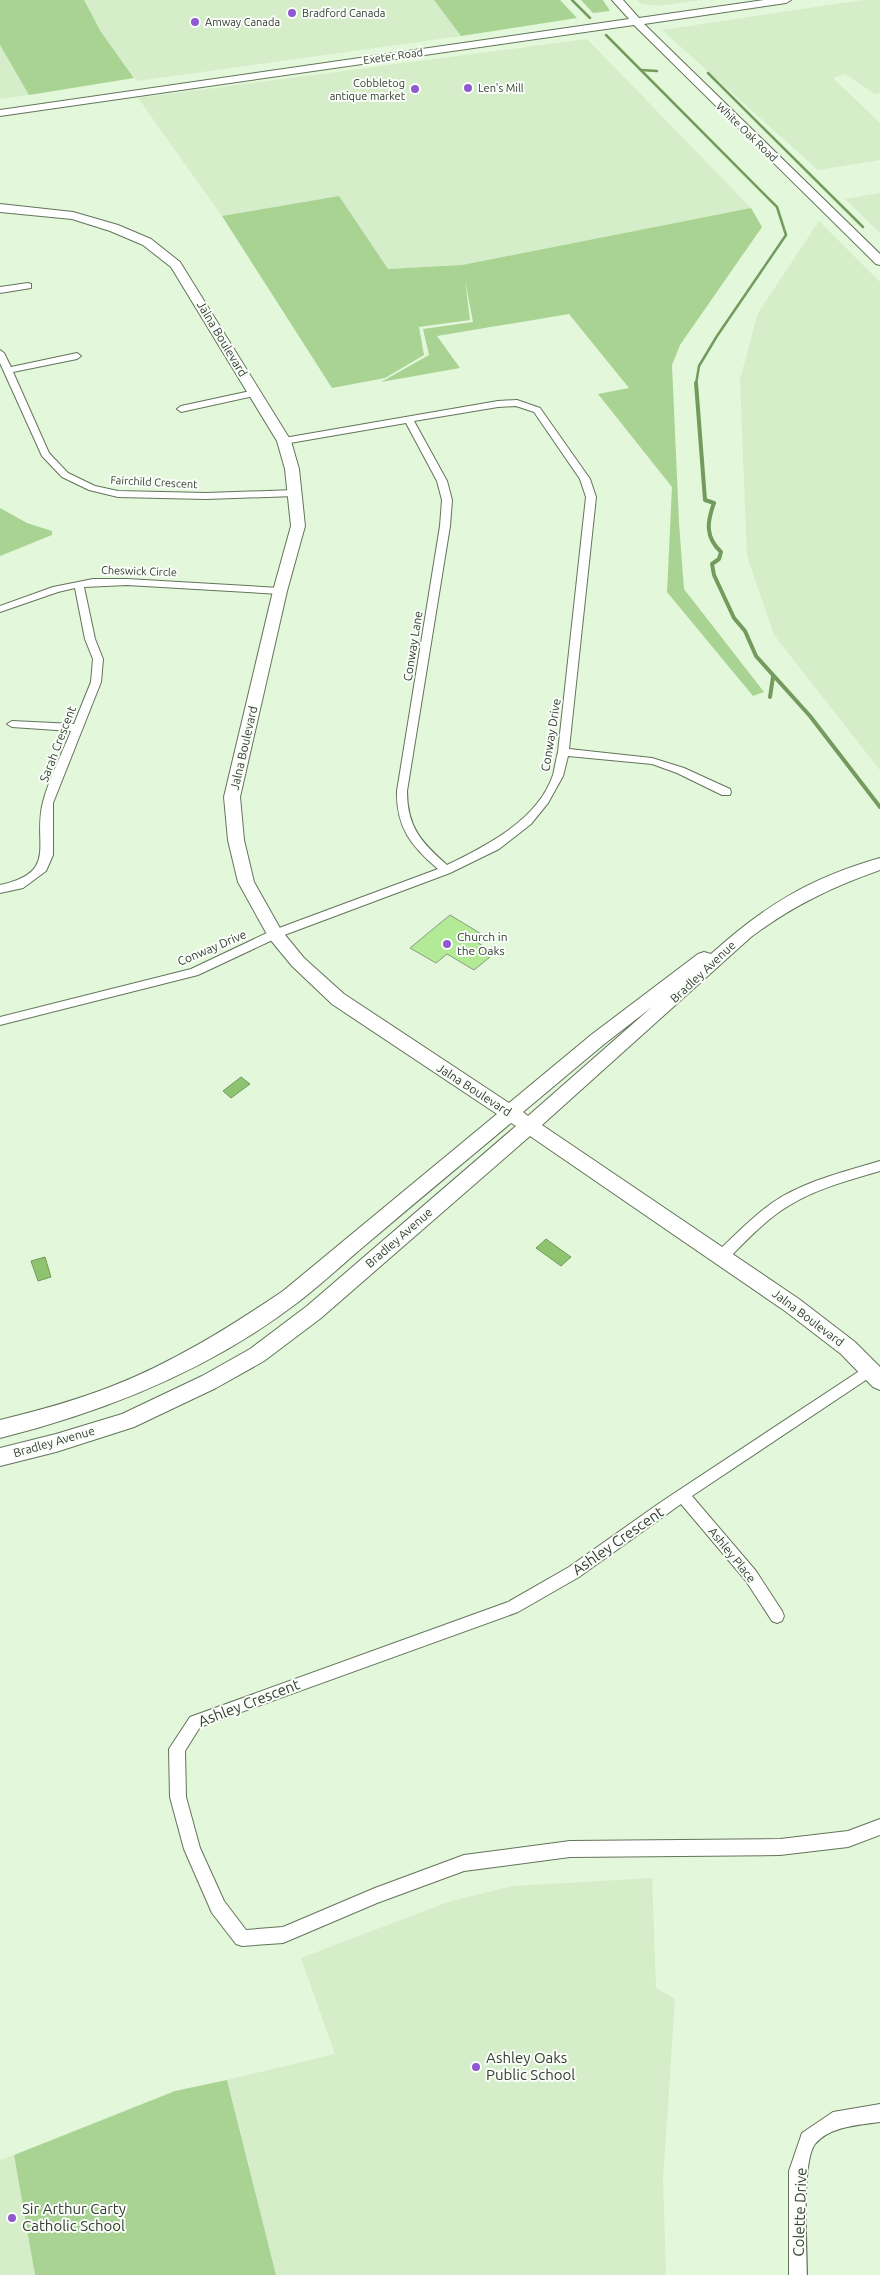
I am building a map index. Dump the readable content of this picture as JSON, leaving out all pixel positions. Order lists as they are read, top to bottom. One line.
{"streets":{"main road":["Exeter Road","Bradley Avenue"],"street":["White Oak Road","Jalna Boulevard","Fairchild Crescent","Cheswick Circle","Conway Lane","Conway Drive","Sarah Crescent","Ashley Crescent","Ashley Place","Colette Drive"]},"crossings":[["Exeter Road","White Oak Road"],["Jalna Boulevard","Fairchild Crescent"],["Jalna Boulevard","Cheswick Circle"],["Jalna Boulevard","Conway Drive"],["Jalna Boulevard","Bradley Avenue"],["Jalna Boulevard","Ashley Crescent"],["Cheswick Circle","Sarah Crescent"],["Conway Lane","Conway Drive"],["Ashley Crescent","Ashley Place"]],"places":["Bradford Canada","Amway Canada","Len's Mill","Cobbletog antique market","Church in the Oaks","Ashley Oaks Public School","Sir Arthur Carty Catholic School"]}
